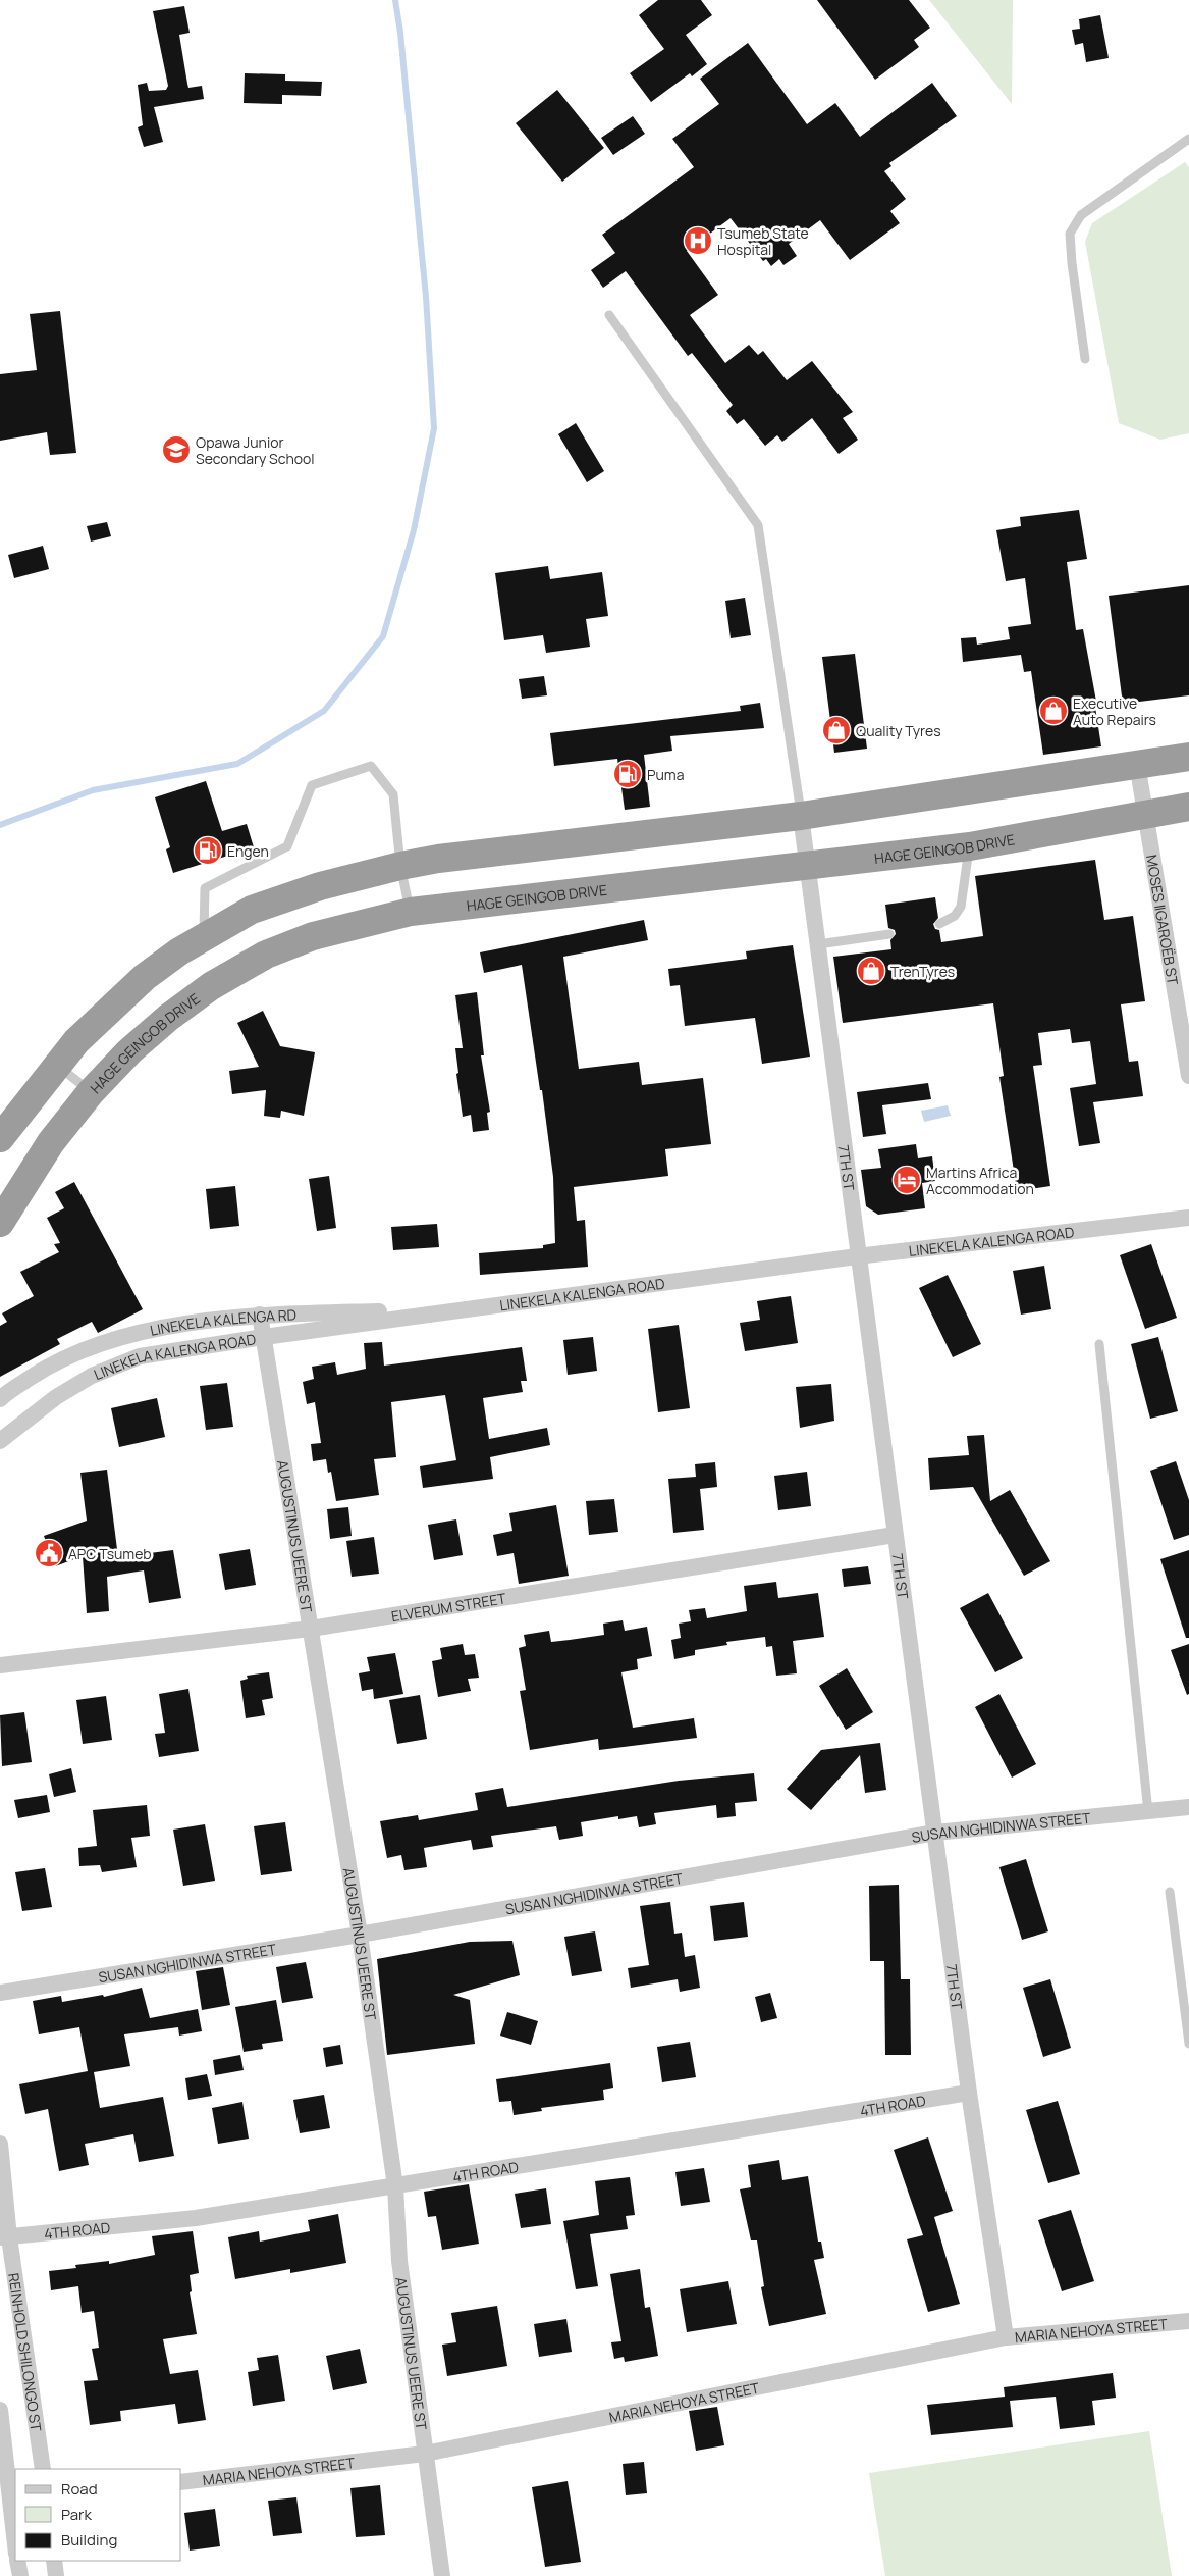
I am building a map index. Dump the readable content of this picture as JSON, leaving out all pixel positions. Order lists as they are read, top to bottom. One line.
{"streets":{"highway":["HAGE GEINGOB DRIVE"],"street":["MOSES ǁGAROËB ST","7TH ST","LINEKELA KALENGA ROAD","LINEKELA KALENGA RD","AUGUSTINUS UEERE ST","ELVERUM STREET","SUSAN NGHIDINWA STREET","4TH ROAD","MARIA NEHOYA STREET","REINHOLD SHILONGO ST"]},"crossings":[["HAGE GEINGOB DRIVE","MOSES ǁGAROËB ST"],["HAGE GEINGOB DRIVE","7TH ST"],["7TH ST","LINEKELA KALENGA ROAD"],["7TH ST","ELVERUM STREET"],["7TH ST","SUSAN NGHIDINWA STREET"],["7TH ST","4TH ROAD"],["7TH ST","MARIA NEHOYA STREET"],["LINEKELA KALENGA ROAD","LINEKELA KALENGA RD"],["LINEKELA KALENGA ROAD","AUGUSTINUS UEERE ST"],["LINEKELA KALENGA RD","AUGUSTINUS UEERE ST"],["AUGUSTINUS UEERE ST","ELVERUM STREET"],["AUGUSTINUS UEERE ST","SUSAN NGHIDINWA STREET"],["AUGUSTINUS UEERE ST","4TH ROAD"],["AUGUSTINUS UEERE ST","MARIA NEHOYA STREET"],["4TH ROAD","REINHOLD SHILONGO ST"]],"places":{"hospital":["Tsumeb State Hospital"],"school or university":["Opawa Junior Secondary School"],"shop":["Executive Auto Repairs","Quality Tyres","TrenTyres"],"fuel station":["Puma","Engen"],"hotel":["Martins Africa Accommodation"],"public building":["APC Tsumeb"]},"legend":["Road","Park","Building"]}
